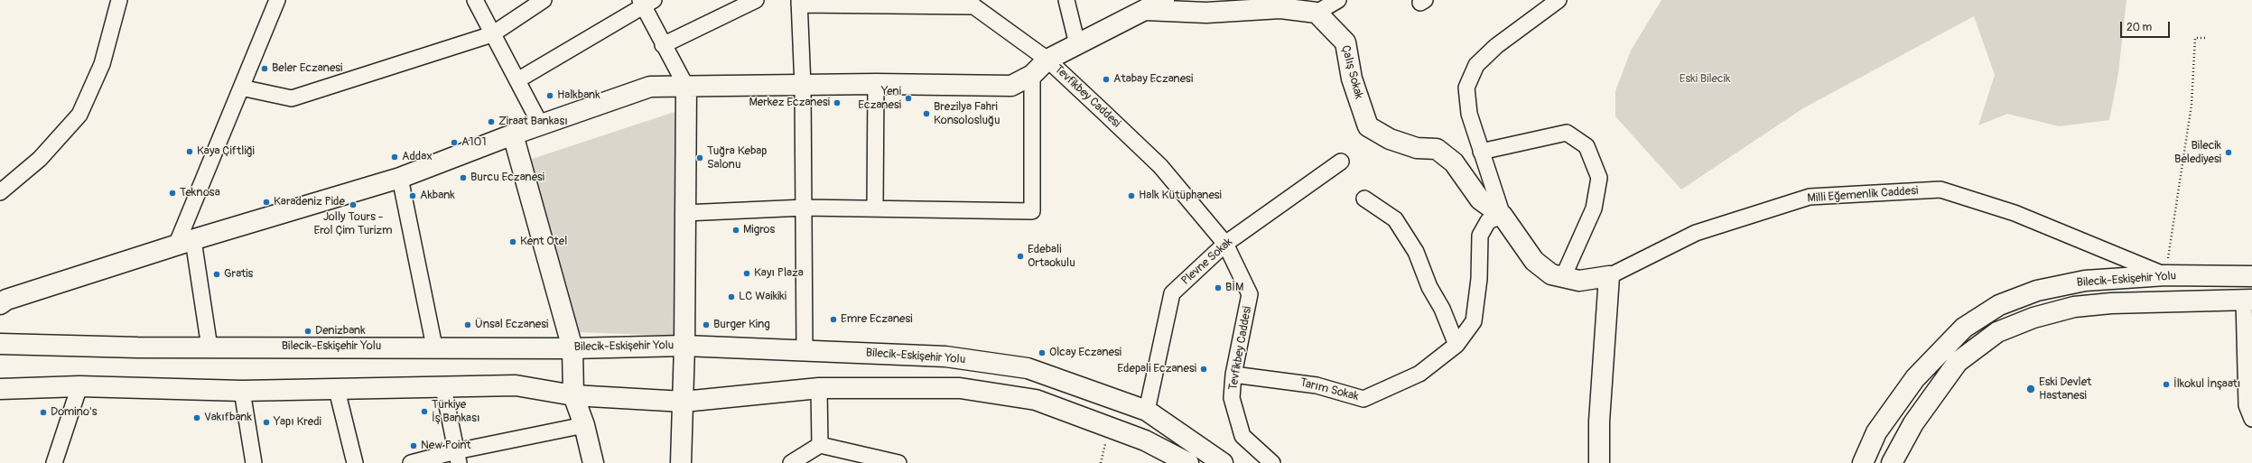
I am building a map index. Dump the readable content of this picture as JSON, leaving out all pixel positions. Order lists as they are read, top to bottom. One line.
{"streets":{"main road":["Çalış Sokak","Milli Eğemenlik Caddesi","Bilecik-Eskişehir Yolu"],"street":["Tevfikbey Caddesi","Plevne Sokak","Tarım Sokak"]},"crossings":[["Çalış Sokak","Milli Eğemenlik Caddesi"],["Çalış Sokak","Tarım Sokak"],["Tevfikbey Caddesi","Plevne Sokak"],["Tevfikbey Caddesi","Tarım Sokak"],["Milli Eğemenlik Caddesi","Bilecik-Eskişehir Yolu"],["Milli Eğemenlik Caddesi","Tarım Sokak"],["Plevne Sokak","Bilecik-Eskişehir Yolu"]],"parks":["Eski Bilecik"],"places":["Beler Eczanesi","Atabay Eczanesi","Halkbank","Yeni Eczanesi","Merkez Eczanesi","Brezilya Fahri Konsolosluğu","Ziraat Bankası","A101","Kaya Çiftliği","Bilecik Belediyesi","Addax","Tuğra Kebap Salonu","Burcu Eczanesi","Teknosa","Akbank","Halk Kütüphanesi","Karadeniz Pide","Jolly Tours - Erol Çim Turizm","Migros","Kent Otel","Edebali Ortaokulu","Kayı Plaza","Gratis","BİM","LC Waikiki","Emre Eczanesi","Ünsal Eczanesi","Burger King","Denizbank","Olcay Eczanesi","Edepali Eczanesi","İlkokul İnşaatı","Eski Devlet Hastanesi","Türkiye İş Bankası","Domino's","Vakıfbank","Yapı Kredi","New Point"],"scale_bar":"20 m"}
